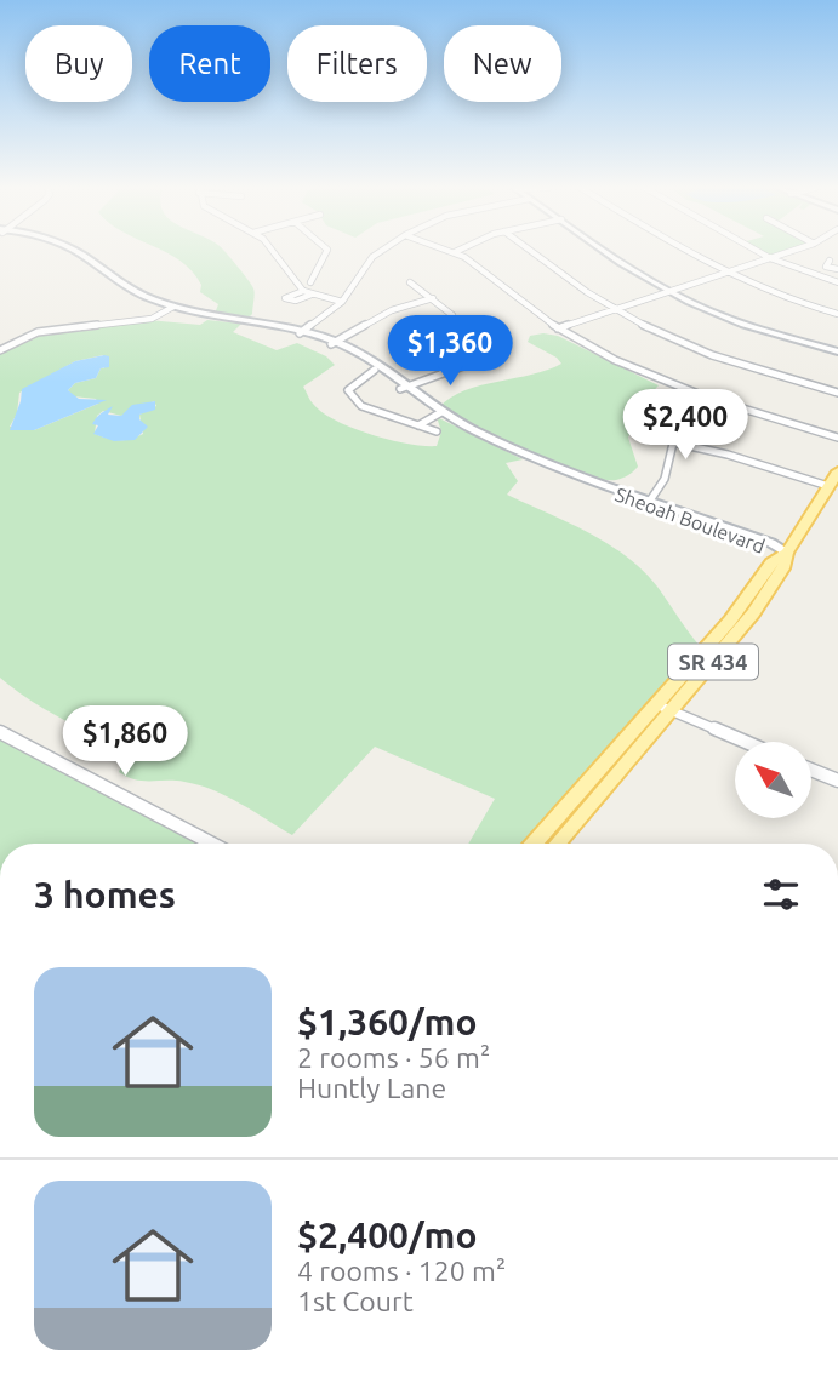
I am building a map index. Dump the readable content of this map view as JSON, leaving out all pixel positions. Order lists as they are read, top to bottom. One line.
{"streets":{"main road":["SR 434"],"street":["Sheoah Boulevard"]},"crossings":[["Sheoah Boulevard","SR 434"]],"north":"top left","page":{"chip":["Buy","Rent","Filters","New"],"price":["$1,360","$2,400","$1,860"],"heading":"3 homes","list":[{"name":"$1,360/mo","note":"2 rooms · 56 m² · Huntly Lane"},{"name":"$2,400/mo","note":"4 rooms · 120 m² · 1st Court"}]}}
